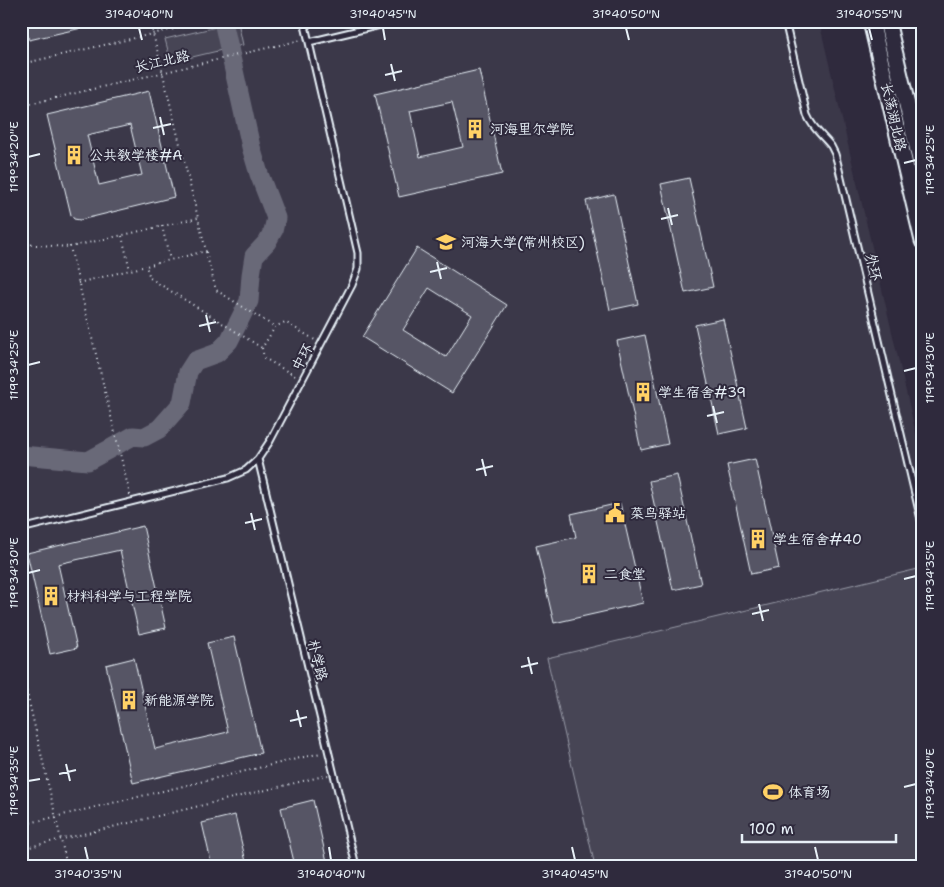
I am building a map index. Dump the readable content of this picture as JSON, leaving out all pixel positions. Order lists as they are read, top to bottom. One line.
{"streets":{"main road":["长荡湖北路"],"lane":["外环","中环","朴学路"],"path":["长江北路"]},"crossings":[["长江北路","中环"],["中环","朴学路"]],"places":{"building":["河海里尔学院","公共教学楼#A","学生宿舍#39","学生宿舍#40","二食堂","材料科学与工程学院","新能源学院"],"school or university":["河海大学(常州校区)"],"public building":["菜鸟驿站"],"sports":["体育场"]},"scale_bar":"100 m","coordinates":["31°40'40\"N","31°40'45\"N","31°40'50\"N","31°40'55\"N","119°34'20\"E","119°34'25\"E","119°34'30\"E","119°34'35\"E","119°34'40\"E","31°40'35\"N"]}
